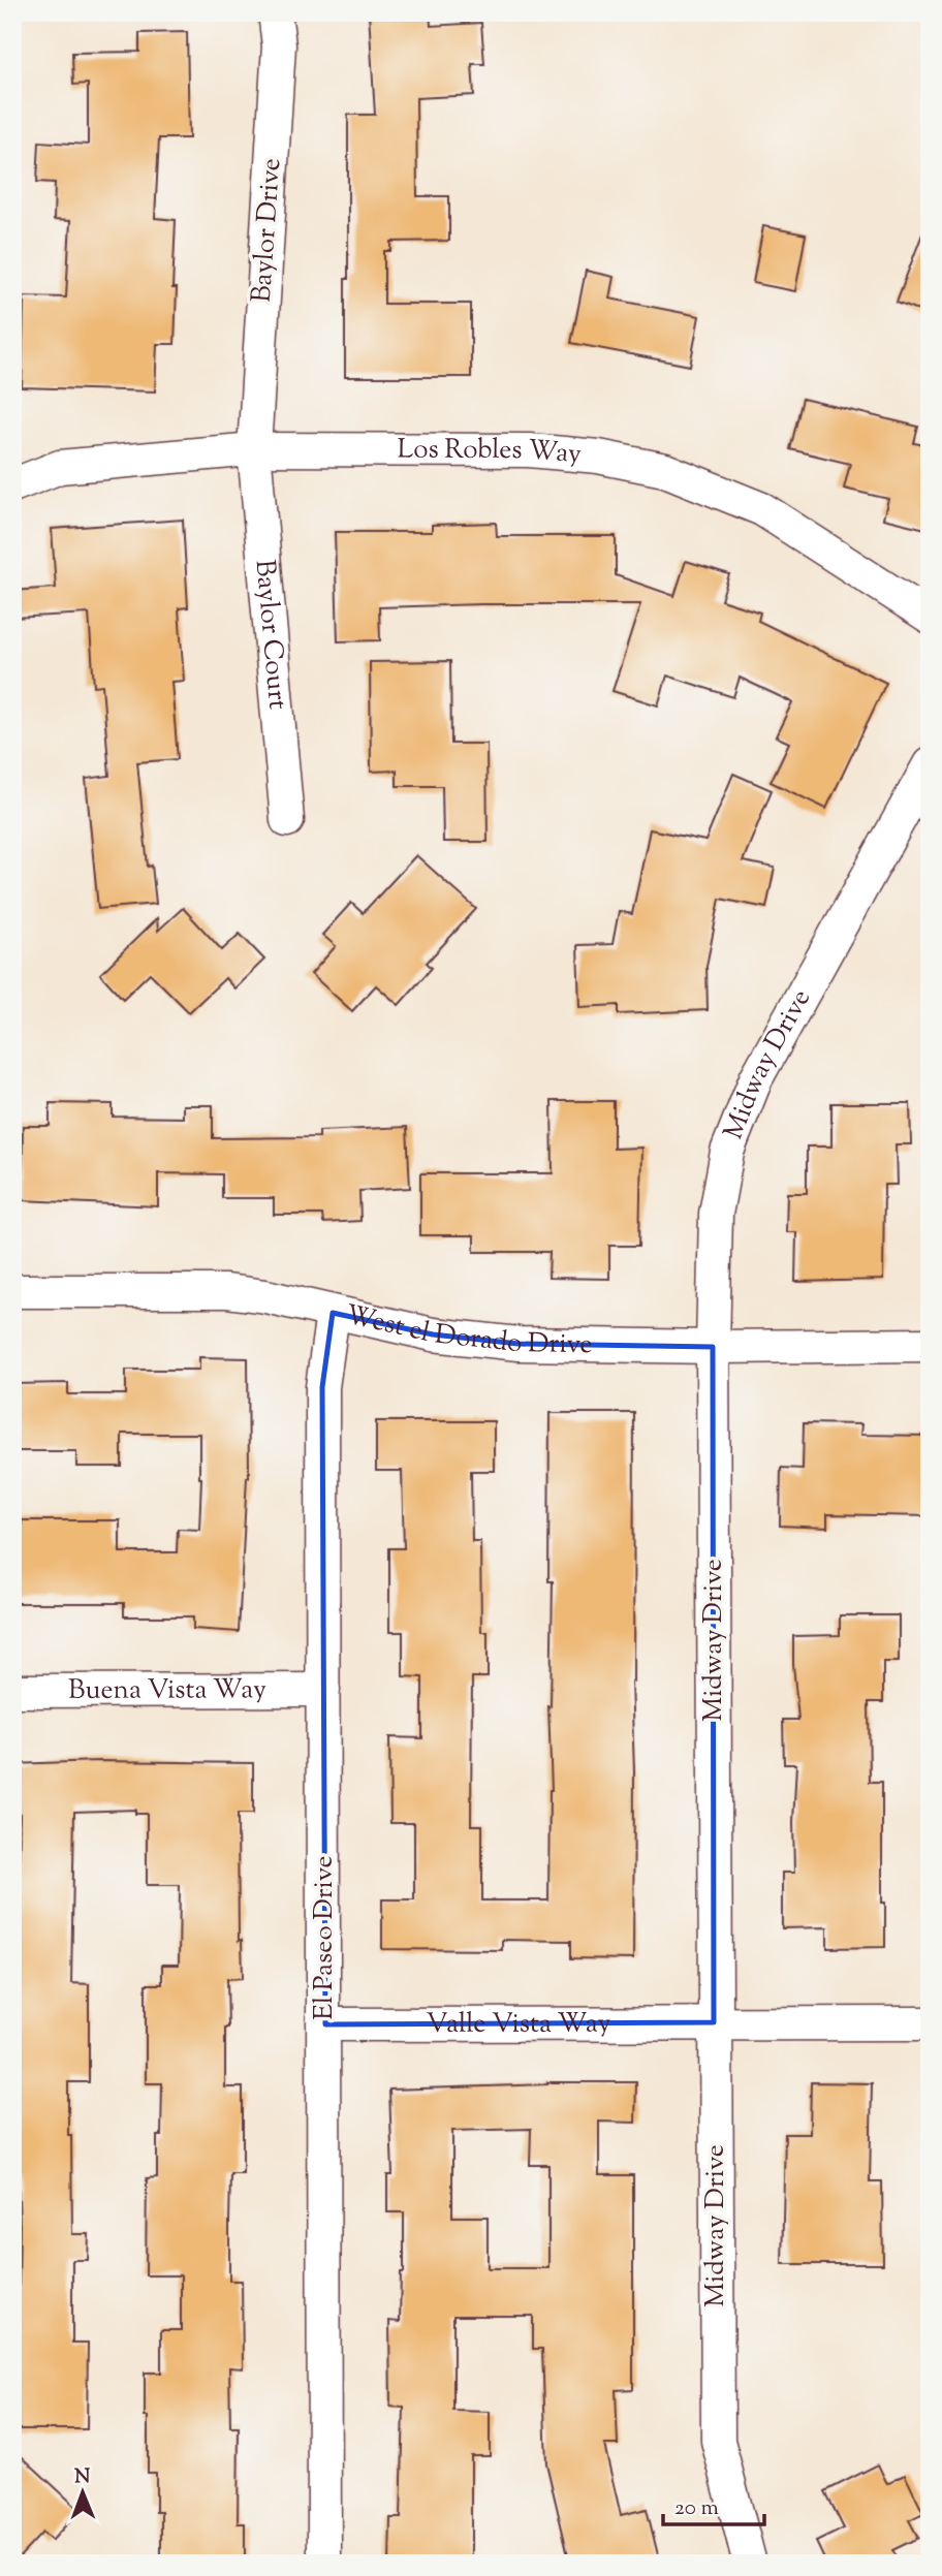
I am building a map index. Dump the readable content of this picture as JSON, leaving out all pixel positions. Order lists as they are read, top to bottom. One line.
{"streets":{"street":["Baylor Drive","Los Robles Way","Baylor Court","Midway Drive","West el Dorado Drive","Buena Vista Way","El Paseo Drive","Valle Vista Way"]},"crossings":[["Baylor Drive","Los Robles Way"],["Baylor Drive","Baylor Court"],["Los Robles Way","Baylor Court"],["Midway Drive","West el Dorado Drive"],["Midway Drive","Valle Vista Way"],["West el Dorado Drive","El Paseo Drive"],["Buena Vista Way","El Paseo Drive"],["El Paseo Drive","Valle Vista Way"]],"scale_bar":"20 m","north":"top"}
